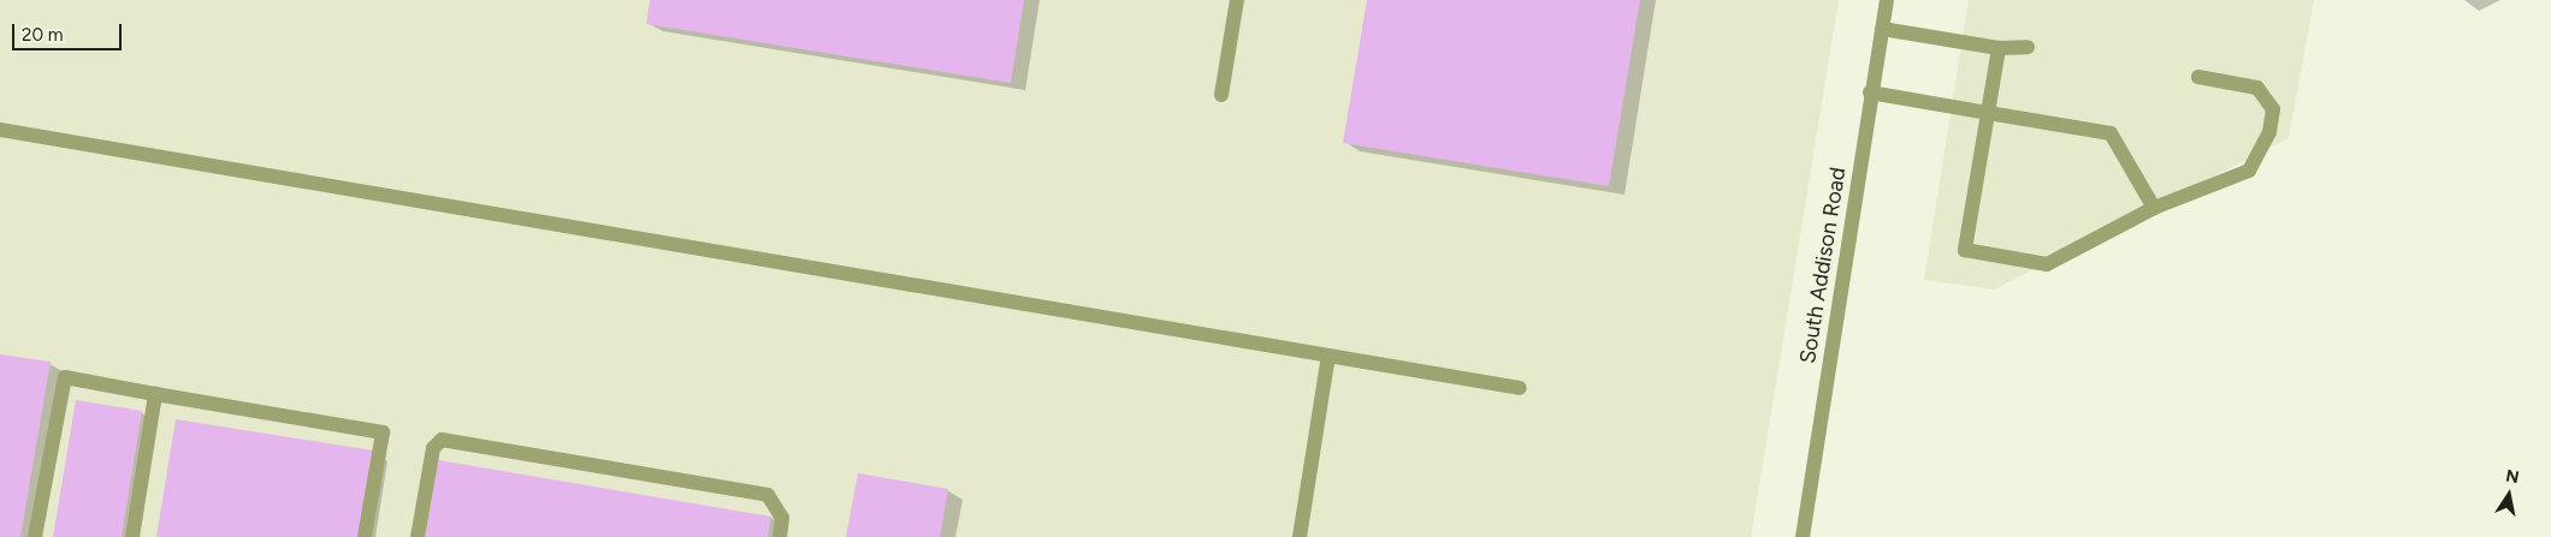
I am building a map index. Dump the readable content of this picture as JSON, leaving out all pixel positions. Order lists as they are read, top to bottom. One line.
{"streets":{"street":["South Addison Road"]},"scale_bar":"20 m","north":"top"}
